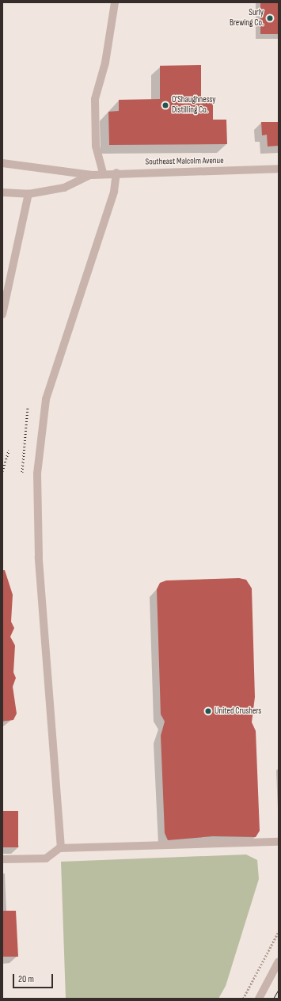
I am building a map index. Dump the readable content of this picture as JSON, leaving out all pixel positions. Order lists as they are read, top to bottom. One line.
{"streets":{"street":["Southeast Malcolm Avenue"]},"places":["Surly Brewing Co.","O'Shaughnessy Distilling Co.","United Crushers"],"scale_bar":"20 m"}
